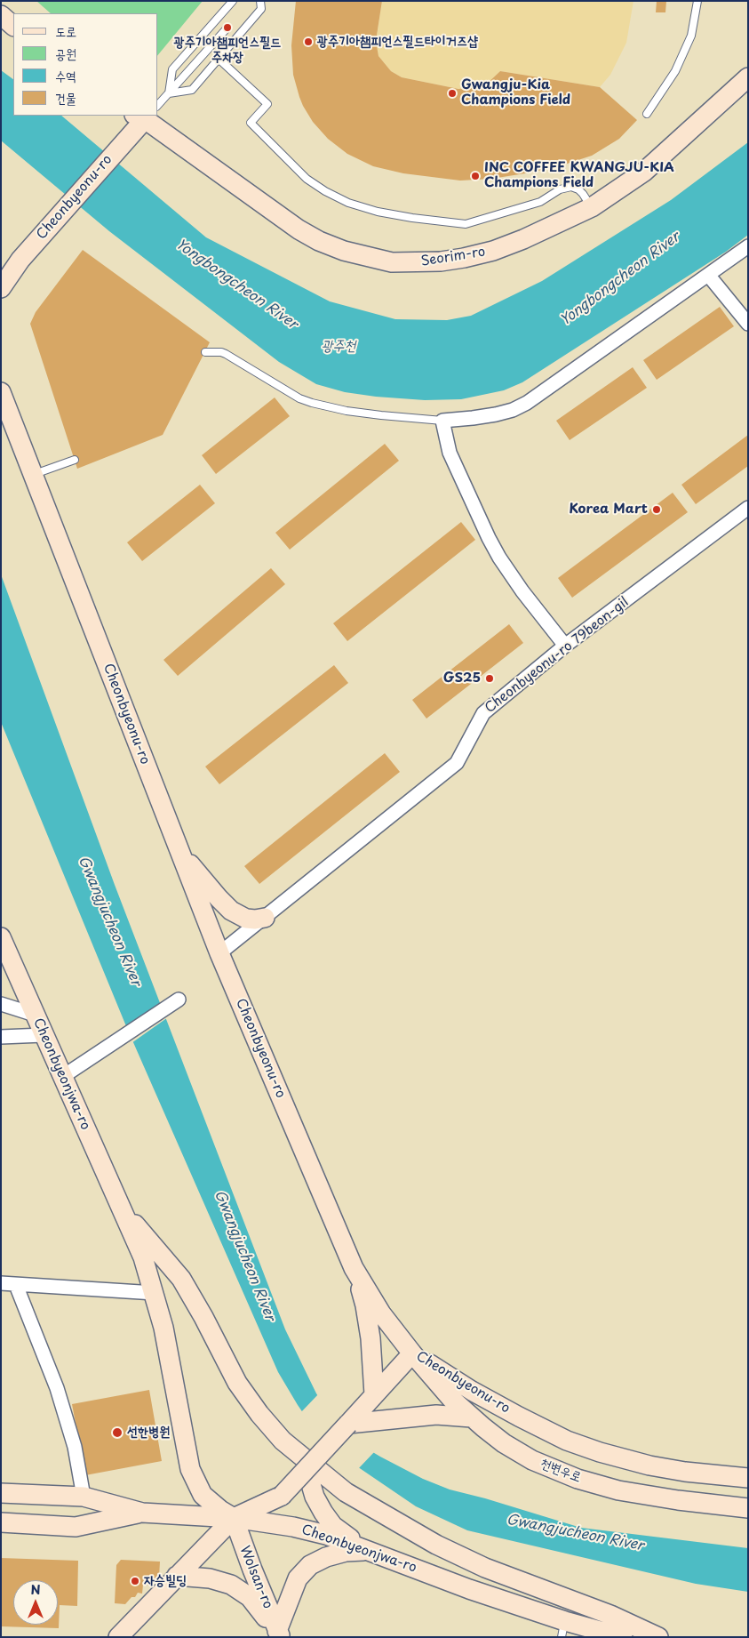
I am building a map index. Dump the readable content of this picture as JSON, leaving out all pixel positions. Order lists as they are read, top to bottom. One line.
{"streets":{"street":["Cheonbyeonu-ro","Seorim-ro","Cheonbyeonu-ro 79beon-gil","Cheonbyeonjwa-ro","천변우로","Wolsan-ro"]},"crossings":[["Cheonbyeonu-ro","Cheonbyeonu-ro 79beon-gil"],["Cheonbyeonu-ro","천변우로"],["Cheonbyeonjwa-ro","Wolsan-ro"]],"water":["Yongbongcheon River","광주천","Gwangjucheon River"],"places":["광주기아챔피언스필드 주차장","광주기아챔피언스필드타이거즈샵","Gwangju-Kia Champions Field","INC COFFEE KWANGJU-KIA Champions Field","Korea Mart","GS25","선한병원","자승빌딩"],"legend":["도로","공원","수역","건물"],"north":"top"}
